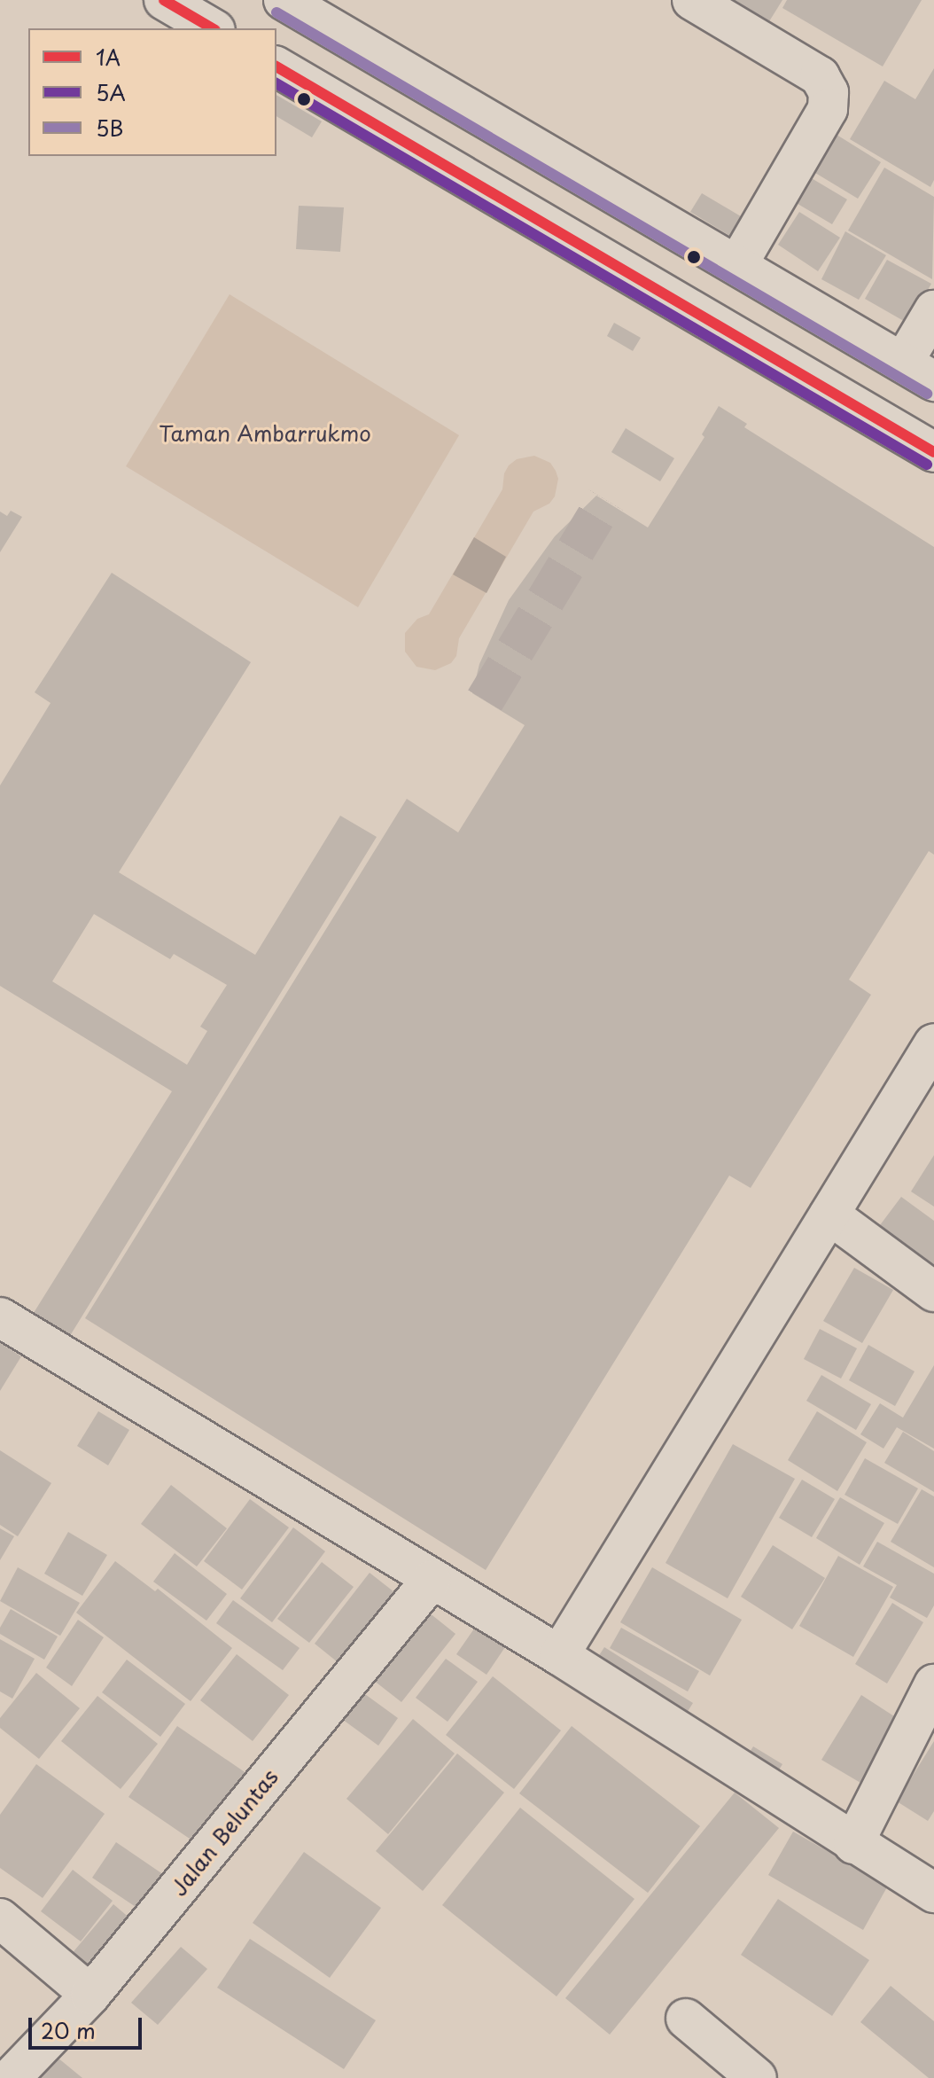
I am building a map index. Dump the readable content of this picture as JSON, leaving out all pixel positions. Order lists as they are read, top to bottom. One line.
{"streets":{"street":["Jalan Beluntas"]},"parks":["Taman Ambarrukmo"],"lines":["transit line 1A","transit line 5B","transit line 5A"],"legend":["1A","5A","5B"],"scale_bar":"20 m"}
